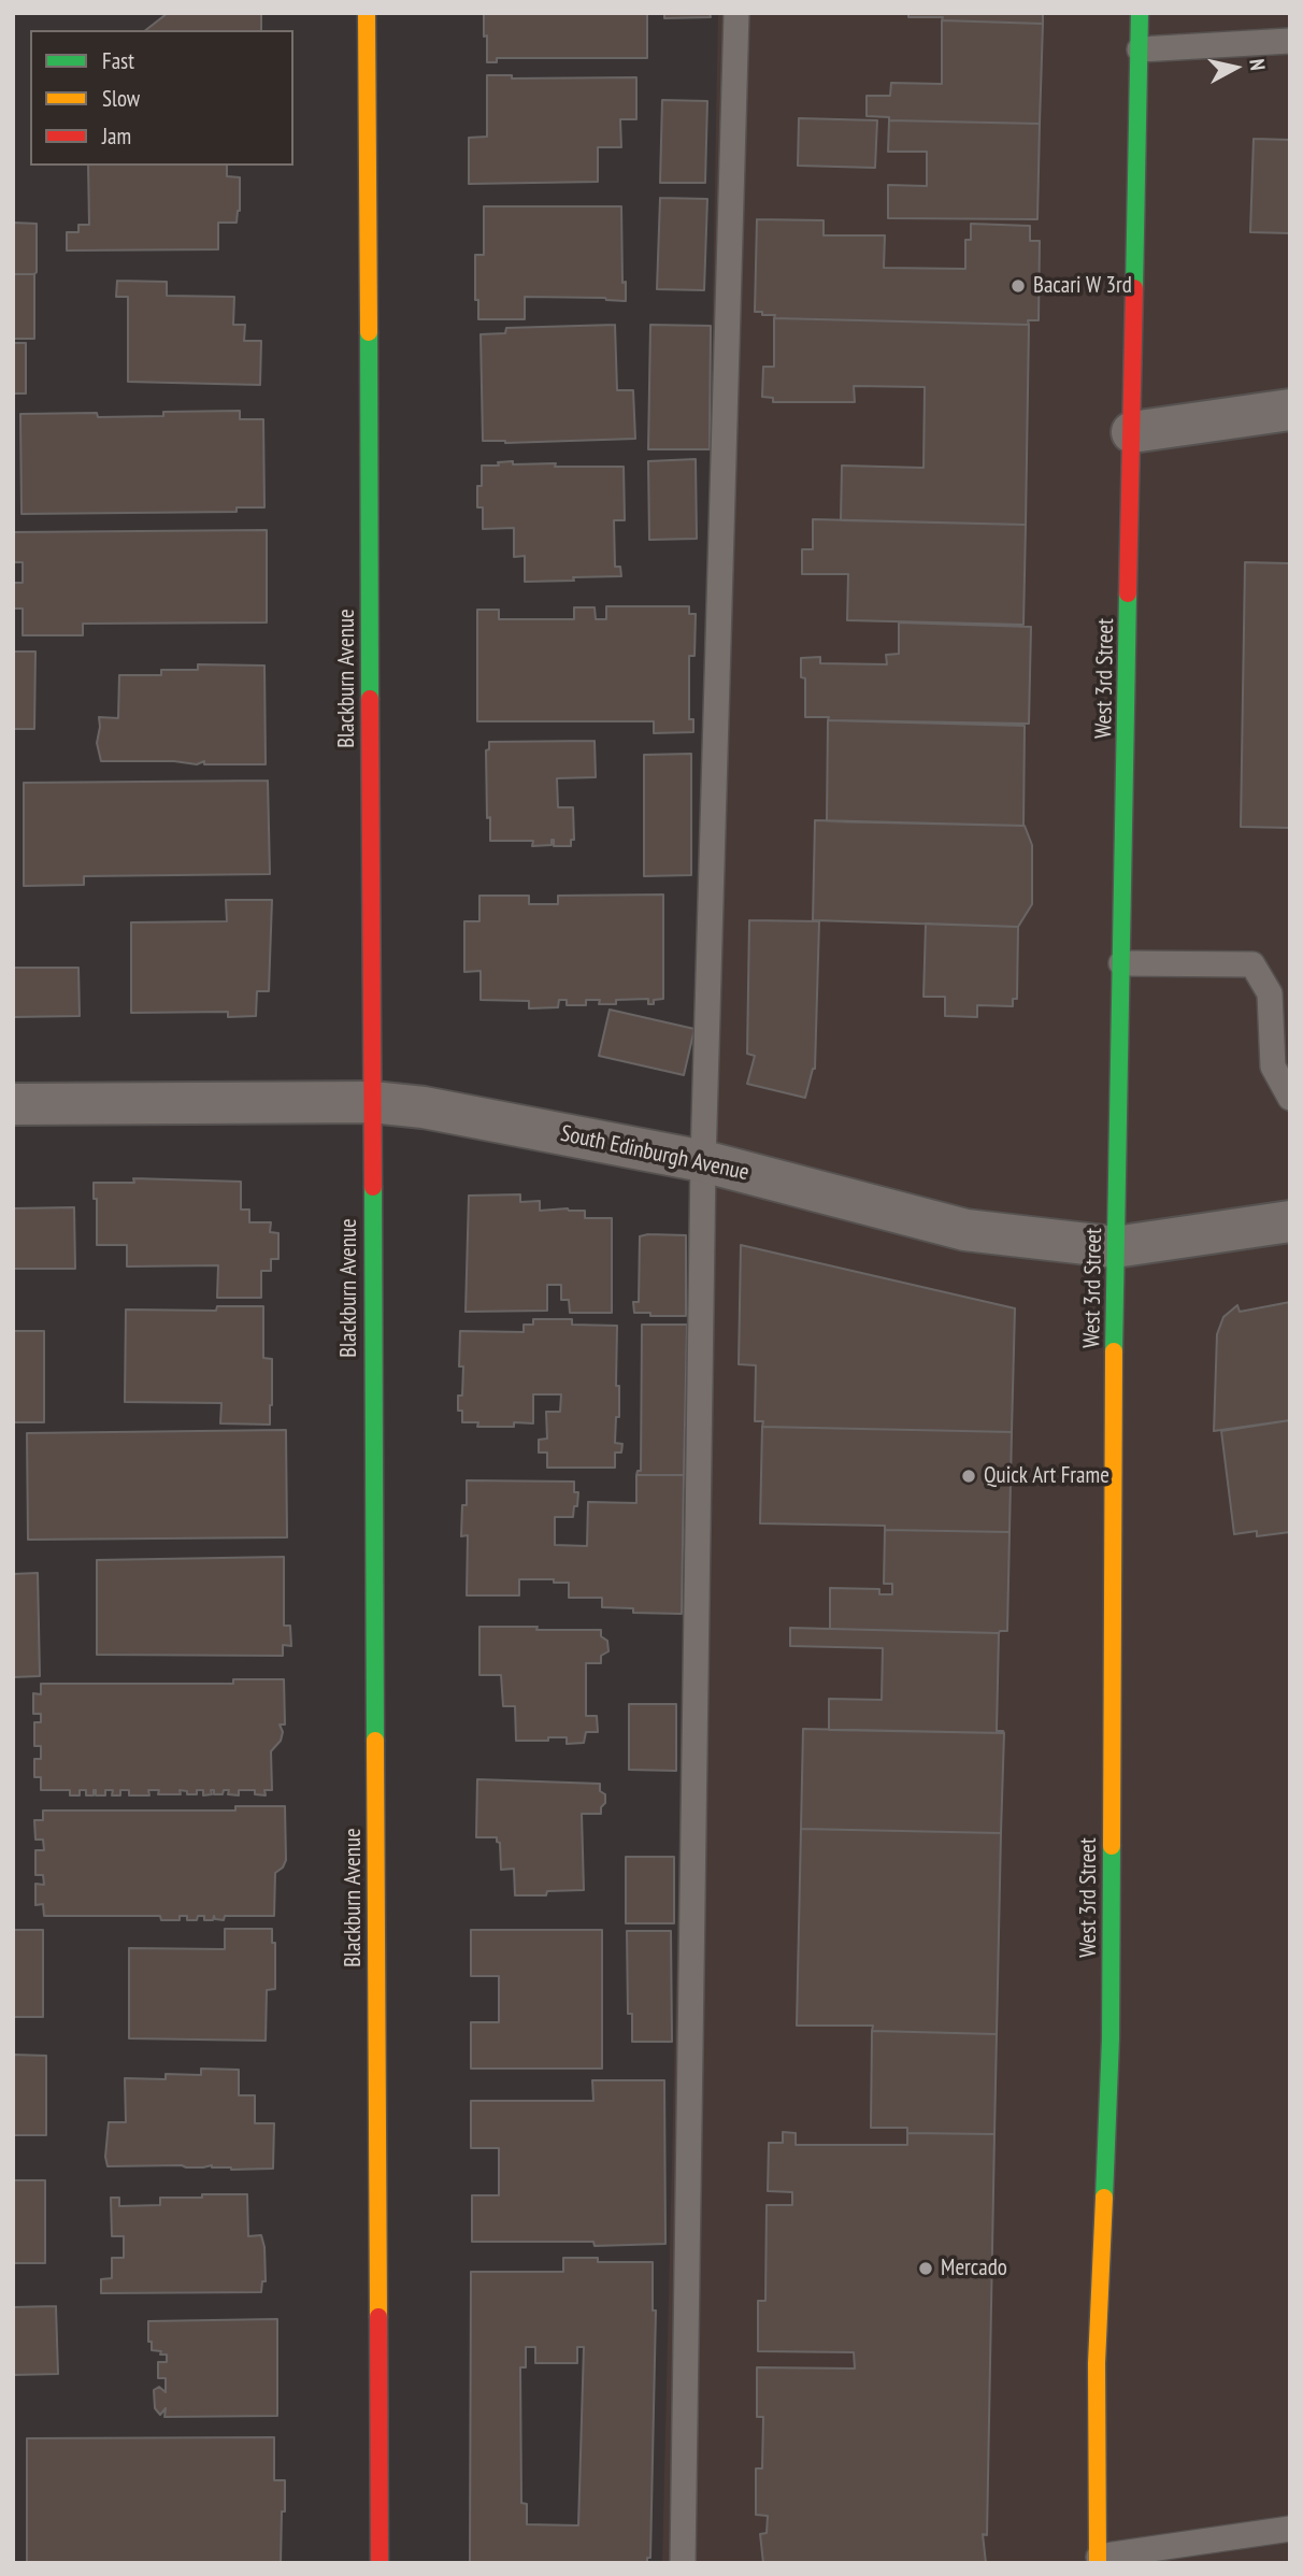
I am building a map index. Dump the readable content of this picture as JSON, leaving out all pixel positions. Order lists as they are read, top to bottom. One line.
{"streets":{"main road":["Blackburn Avenue","West 3rd Street"],"street":["South Edinburgh Avenue"]},"crossings":[["Blackburn Avenue","South Edinburgh Avenue"],["West 3rd Street","South Edinburgh Avenue"]],"places":["Bacari W 3rd","Quick Art Frame","Mercado"],"legend":["Fast","Slow","Jam"],"north":"right"}
